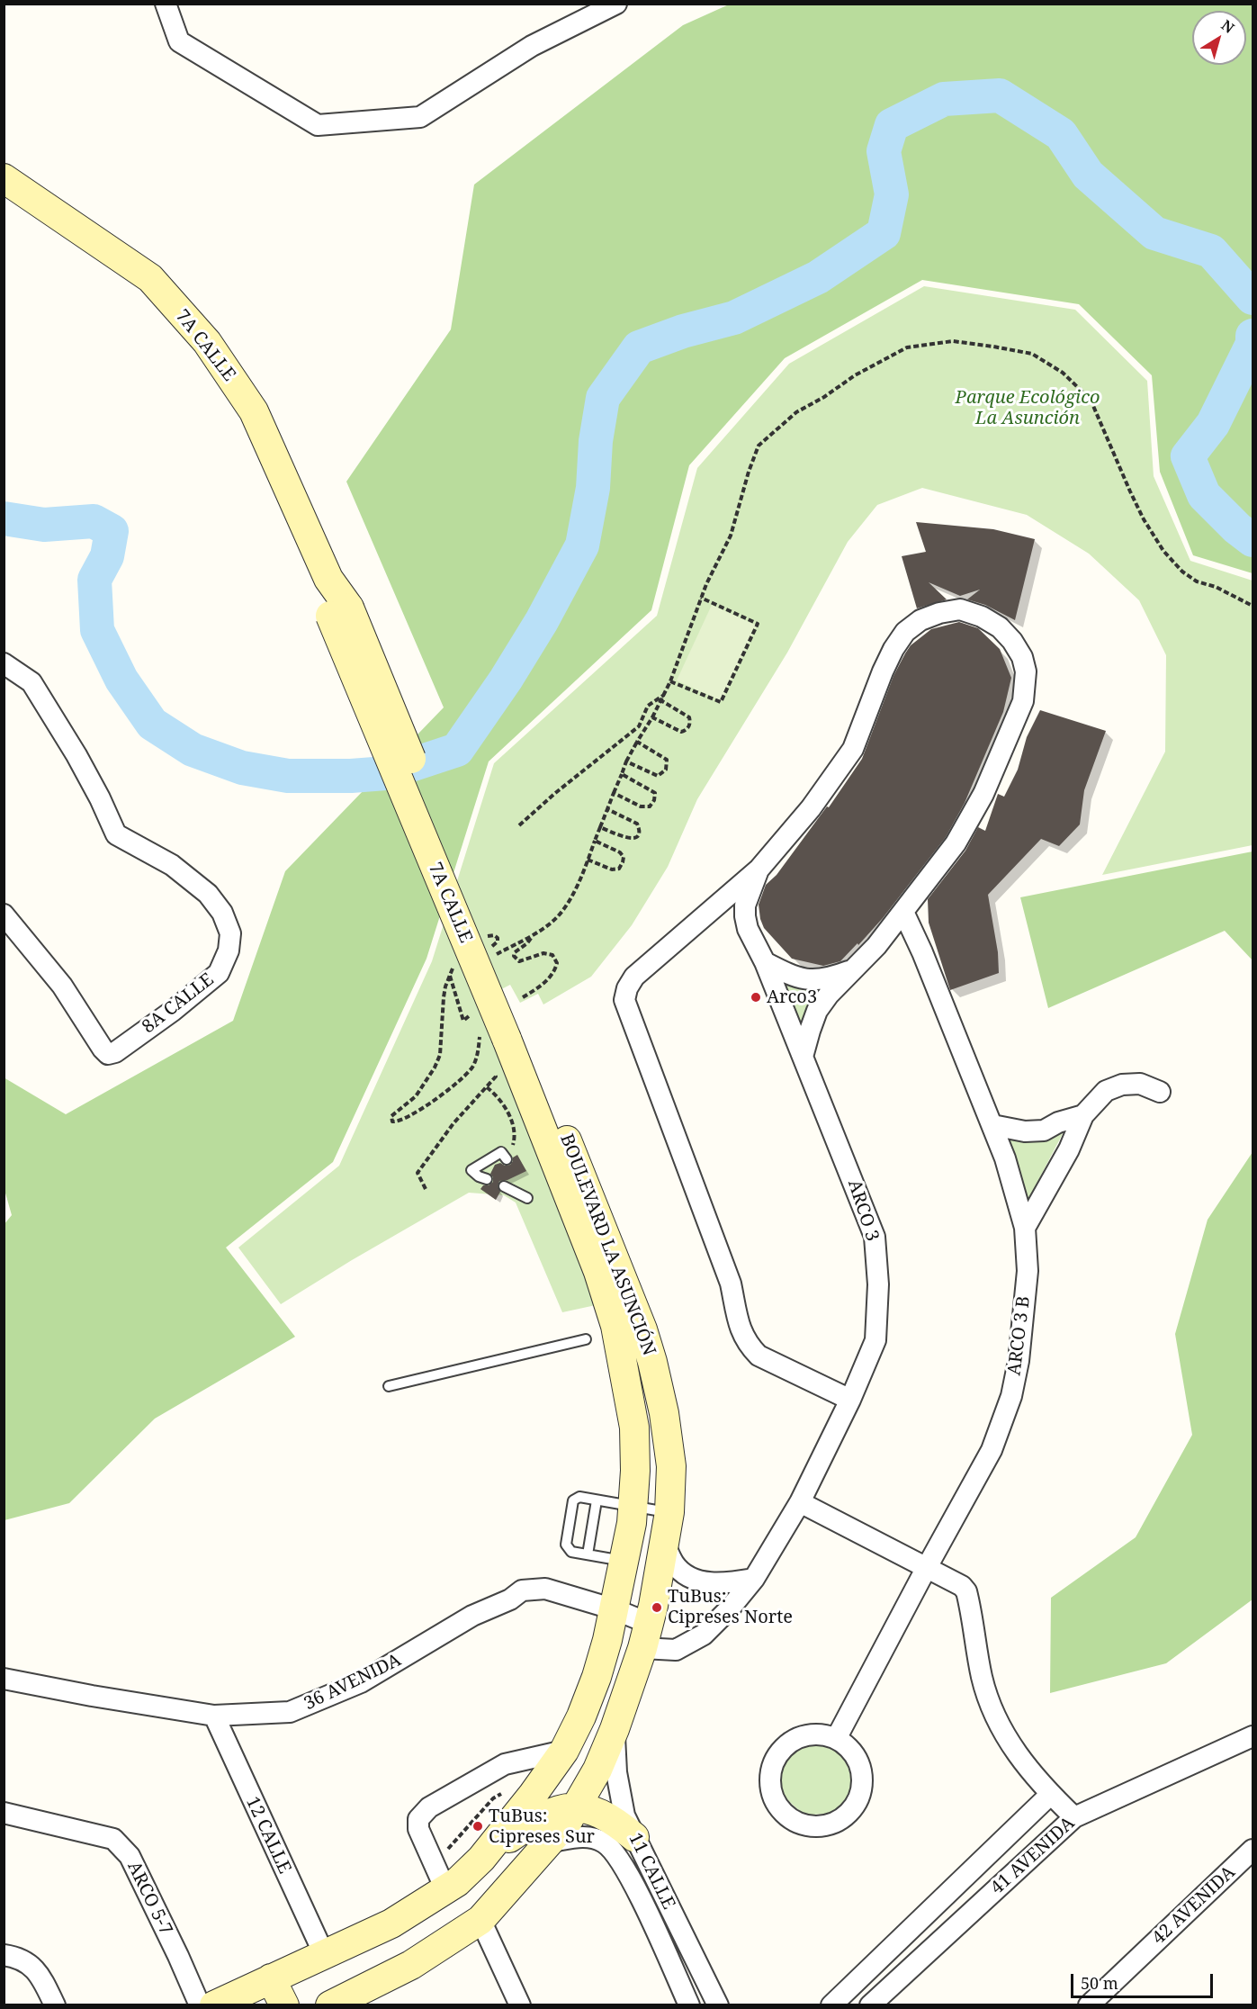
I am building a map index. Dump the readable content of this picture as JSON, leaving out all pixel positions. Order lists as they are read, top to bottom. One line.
{"streets":{"main road":["7A CALLE","BOULEVARD LA ASUNCIÓN"],"street":["8A CALLE","ARCO 3","ARCO 3 B","36 AVENIDA","12 CALLE","41 AVENIDA","11 CALLE","ARCO 5-7","42 AVENIDA"]},"crossings":[["7A CALLE","BOULEVARD LA ASUNCIÓN"],["ARCO 3","BOULEVARD LA ASUNCIÓN"],["BOULEVARD LA ASUNCIÓN","36 AVENIDA"],["BOULEVARD LA ASUNCIÓN","12 CALLE"],["BOULEVARD LA ASUNCIÓN","11 CALLE"],["36 AVENIDA","12 CALLE"]],"parks":["Parque Ecológico La Asunción"],"places":["Arco3","TuBus: Cipreses Norte","TuBus: Cipreses Sur"],"scale_bar":"50 m","north":"top right"}
